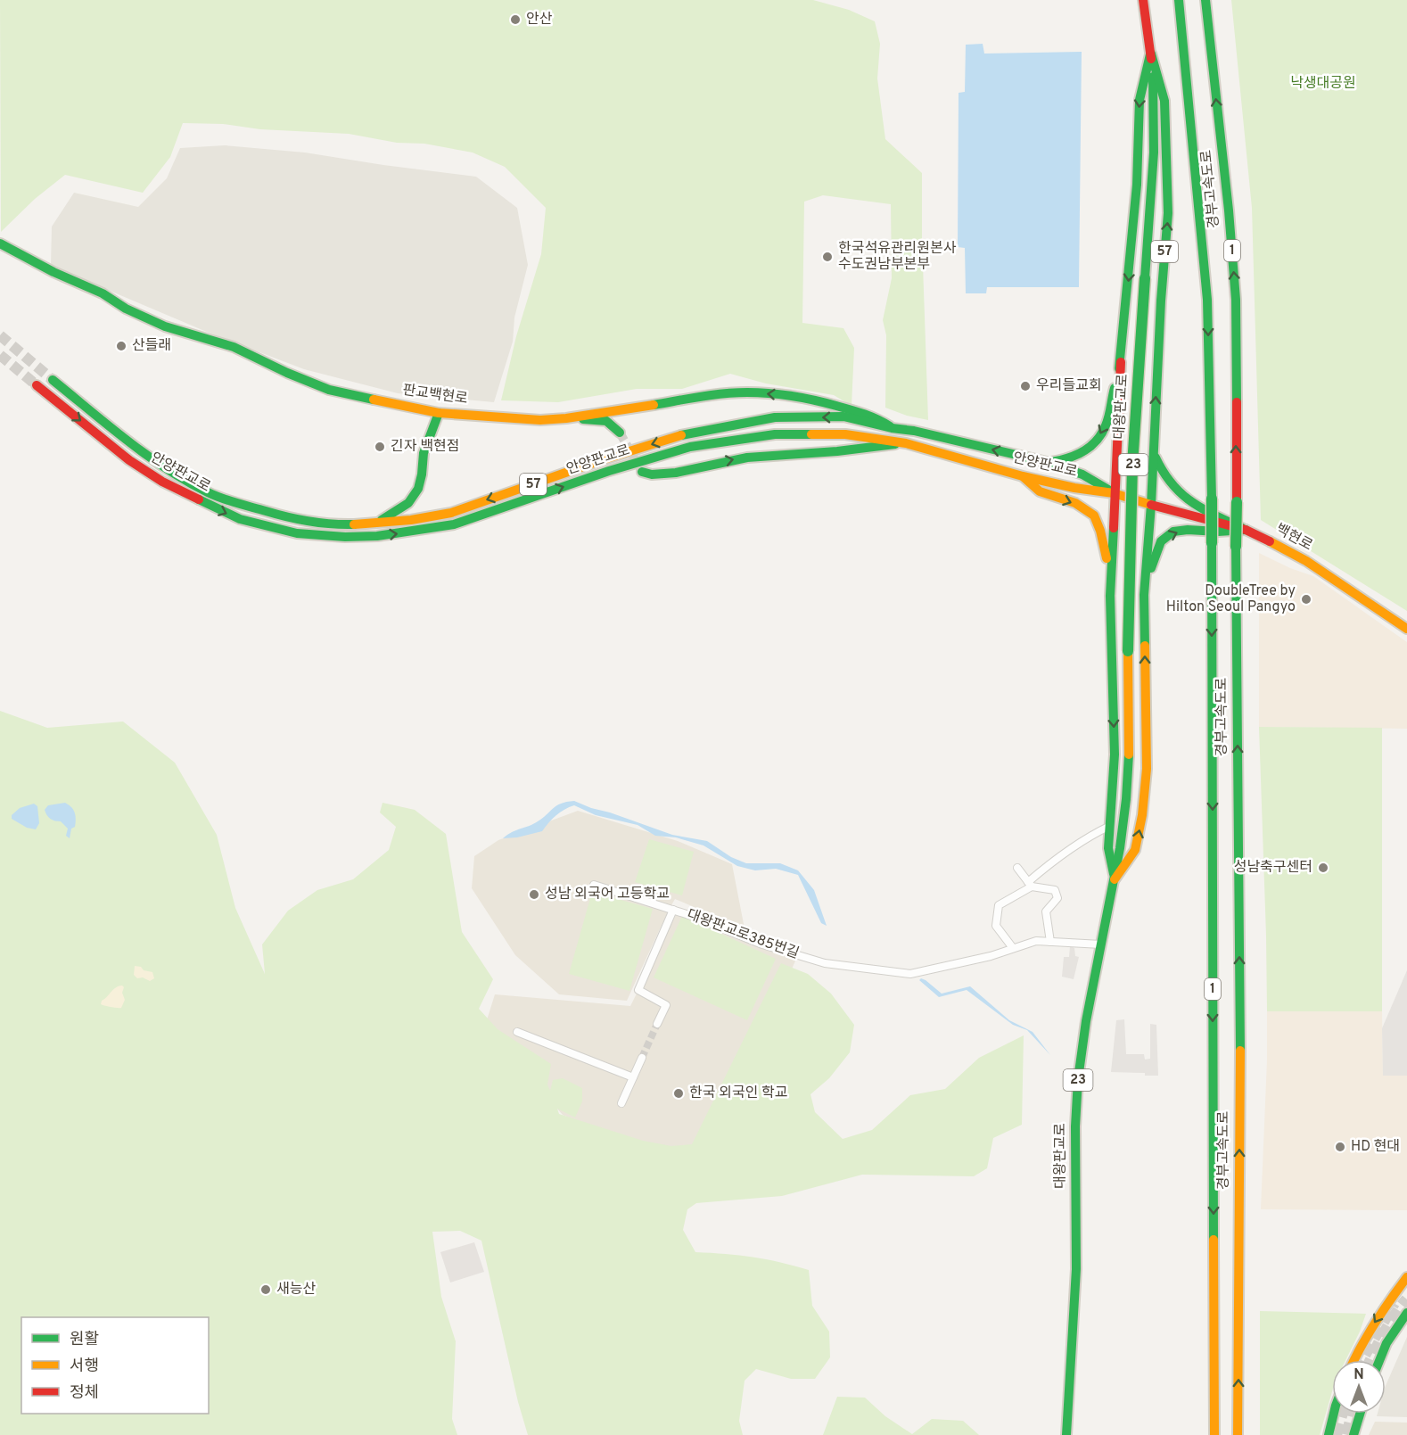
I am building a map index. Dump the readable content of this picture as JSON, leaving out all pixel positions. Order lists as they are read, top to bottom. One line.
{"streets":{"main road":["경부고속도로","1","57","판교백현로","대왕판교로","안양판교로","23","백현로"],"street":["대왕판교로385번길"]},"crossings":[["57","대왕판교로"],["57","안양판교로"],["판교백현로","안양판교로"],["대왕판교로","안양판교로"],["대왕판교로","백현로"],["대왕판교로","대왕판교로385번길"],["안양판교로","백현로"]],"parks":["낙생대공원"],"places":["안산","한국석유관리원본사 수도권남부본부","산들래","우리들교회","긴자 백현점","DoubleTree by Hilton Seoul Pangyo","성남축구센터","성남 외국어 고등학교","한국 외국인 학교","HD 현대","새능산"],"legend":["원활","서행","정체"],"north":"top"}
